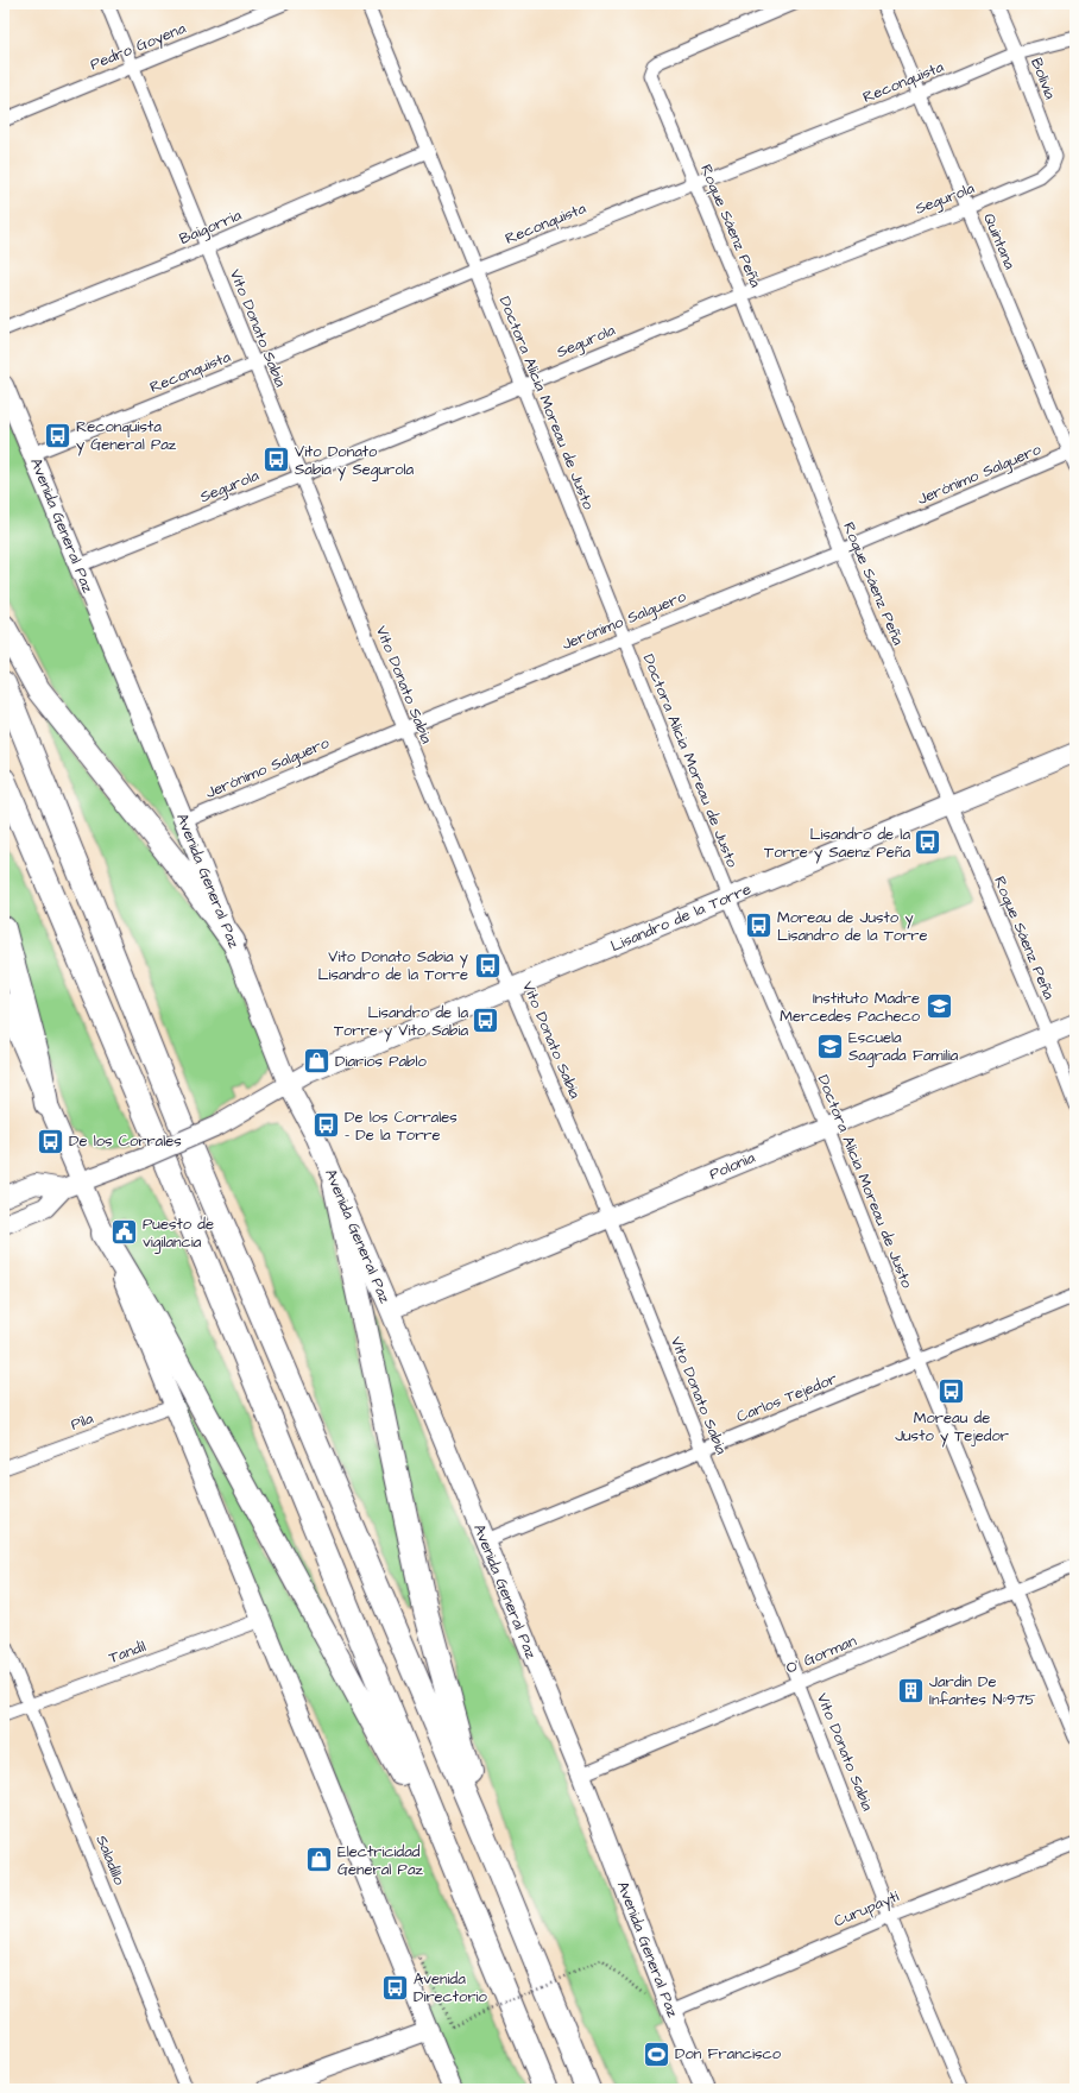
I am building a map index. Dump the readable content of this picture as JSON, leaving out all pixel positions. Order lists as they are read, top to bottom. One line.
{"streets":{"street":["Pedro Goyena","Bolivia","Reconquista","Segurola","Roque Sáenz Peña","Baigorria","Quintana","Vito Donato Sabia","Doctora Alicia Moreau de Justo","Jerónimo Salguero","Avenida General Paz","Lisandro de la Torre","Polonia","Carlos Tejedor","Pila","Tandil","O' Gorman","Saladillo","Curupaytí"]},"crossings":[["Pedro Goyena","Vito Donato Sabia"],["Bolivia","Reconquista"],["Bolivia","Segurola"],["Reconquista","Roque Sáenz Peña"],["Reconquista","Quintana"],["Reconquista","Vito Donato Sabia"],["Reconquista","Doctora Alicia Moreau de Justo"],["Reconquista","Avenida General Paz"],["Segurola","Roque Sáenz Peña"],["Segurola","Quintana"],["Segurola","Vito Donato Sabia"],["Segurola","Doctora Alicia Moreau de Justo"],["Segurola","Avenida General Paz"],["Roque Sáenz Peña","Jerónimo Salguero"],["Roque Sáenz Peña","Lisandro de la Torre"],["Roque Sáenz Peña","Polonia"],["Baigorria","Vito Donato Sabia"],["Baigorria","Doctora Alicia Moreau de Justo"],["Quintana","Jerónimo Salguero"],["Vito Donato Sabia","Jerónimo Salguero"],["Vito Donato Sabia","Lisandro de la Torre"],["Vito Donato Sabia","Polonia"],["Vito Donato Sabia","Carlos Tejedor"],["Vito Donato Sabia","O' Gorman"],["Vito Donato Sabia","Curupaytí"],["Doctora Alicia Moreau de Justo","Jerónimo Salguero"],["Doctora Alicia Moreau de Justo","Lisandro de la Torre"],["Doctora Alicia Moreau de Justo","Polonia"],["Doctora Alicia Moreau de Justo","Carlos Tejedor"],["Doctora Alicia Moreau de Justo","O' Gorman"],["Jerónimo Salguero","Avenida General Paz"],["Avenida General Paz","Lisandro de la Torre"],["Avenida General Paz","Polonia"],["Avenida General Paz","Carlos Tejedor"],["Avenida General Paz","O' Gorman"],["Avenida General Paz","Curupaytí"],["Tandil","Saladillo"]],"places":{"bus stop":["Reconquista y General Paz","Vito Donato Sabia y Segurola","Lisandro de la Torre y Saenz Peña","Moreau de Justo y Lisandro de la Torre","Vito Donato Sabia y Lisandro de la Torre","Lisandro de la Torre y Vito Sabia","De los Corrales - De la Torre","De los Corrales","Moreau de Justo y Tejedor","Avenida Directorio"],"school or university":["Instituto Madre Mercedes Pacheco","Escuela Sagrada Familia"],"shop":["Diarios Pablo","Electricidad General Paz"],"public building":["Puesto de vigilancia"],"building":["Jardín De Infantes Nº975"],"sports":["Don Francisco"]}}
